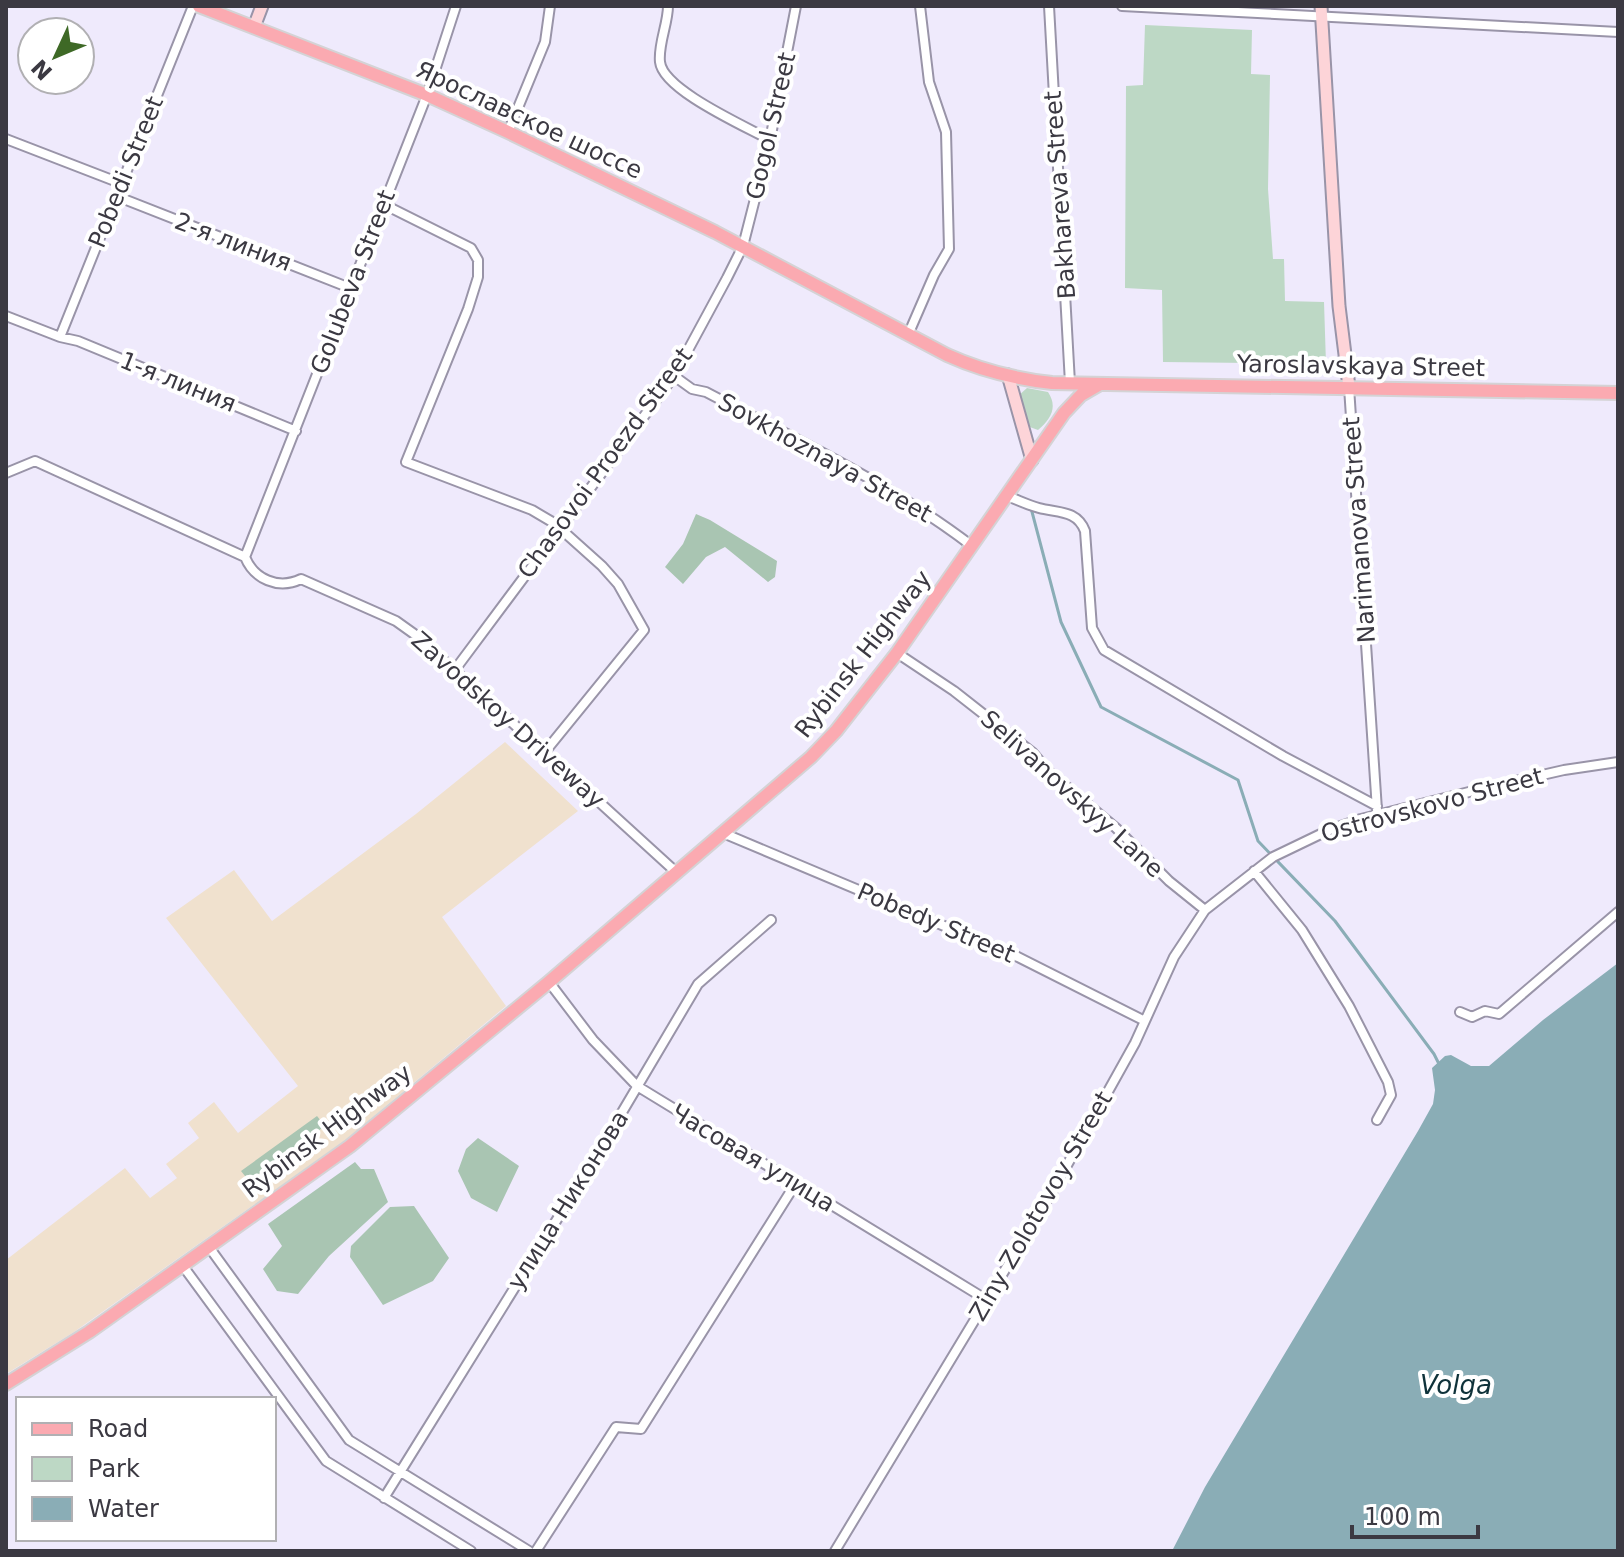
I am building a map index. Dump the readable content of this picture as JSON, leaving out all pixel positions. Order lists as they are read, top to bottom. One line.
{"streets":{"main road":["Ярославское шоссе","Yaroslavskaya Street","Narimanova Street","Rybinsk Highway"],"street":["Gogol Street","Pobedi Street","Bakhareva Street","2-я линия","Golubeva Street","1-я линия","Sovkhoznaya Street","Chasovoi Proezd Street","Zavodskoy Driveway","Selivanovskyy Lane","Ostrovskovo Street","Pobedy Street","Часовая улица","улица Никонова","Ziny Zolotovoy Street"]},"crossings":[["Ярославское шоссе","Gogol Street"],["Ярославское шоссе","Pobedi Street"],["Ярославское шоссе","Golubeva Street"],["Ярославское шоссе","Yaroslavskaya Street"],["Ярославское шоссе","Chasovoi Proezd Street"],["Gogol Street","Chasovoi Proezd Street"],["Pobedi Street","2-я линия"],["Pobedi Street","1-я линия"],["Bakhareva Street","Yaroslavskaya Street"],["2-я линия","Golubeva Street"],["Golubeva Street","1-я линия"],["Golubeva Street","Zavodskoy Driveway"],["Yaroslavskaya Street","Narimanova Street"],["Yaroslavskaya Street","Rybinsk Highway"],["Sovkhoznaya Street","Chasovoi Proezd Street"],["Sovkhoznaya Street","Rybinsk Highway"],["Chasovoi Proezd Street","Zavodskoy Driveway"],["Narimanova Street","Ostrovskovo Street"],["Rybinsk Highway","Zavodskoy Driveway"],["Rybinsk Highway","Selivanovskyy Lane"],["Rybinsk Highway","Pobedy Street"],["Rybinsk Highway","Часовая улица"],["Selivanovskyy Lane","Ziny Zolotovoy Street"],["Ostrovskovo Street","Ziny Zolotovoy Street"],["Pobedy Street","Ziny Zolotovoy Street"],["Часовая улица","улица Никонова"],["Часовая улица","Ziny Zolotovoy Street"]],"water":["Volga"],"legend":["Road","Park","Water"],"scale_bar":"100 m","north":"bottom left"}
